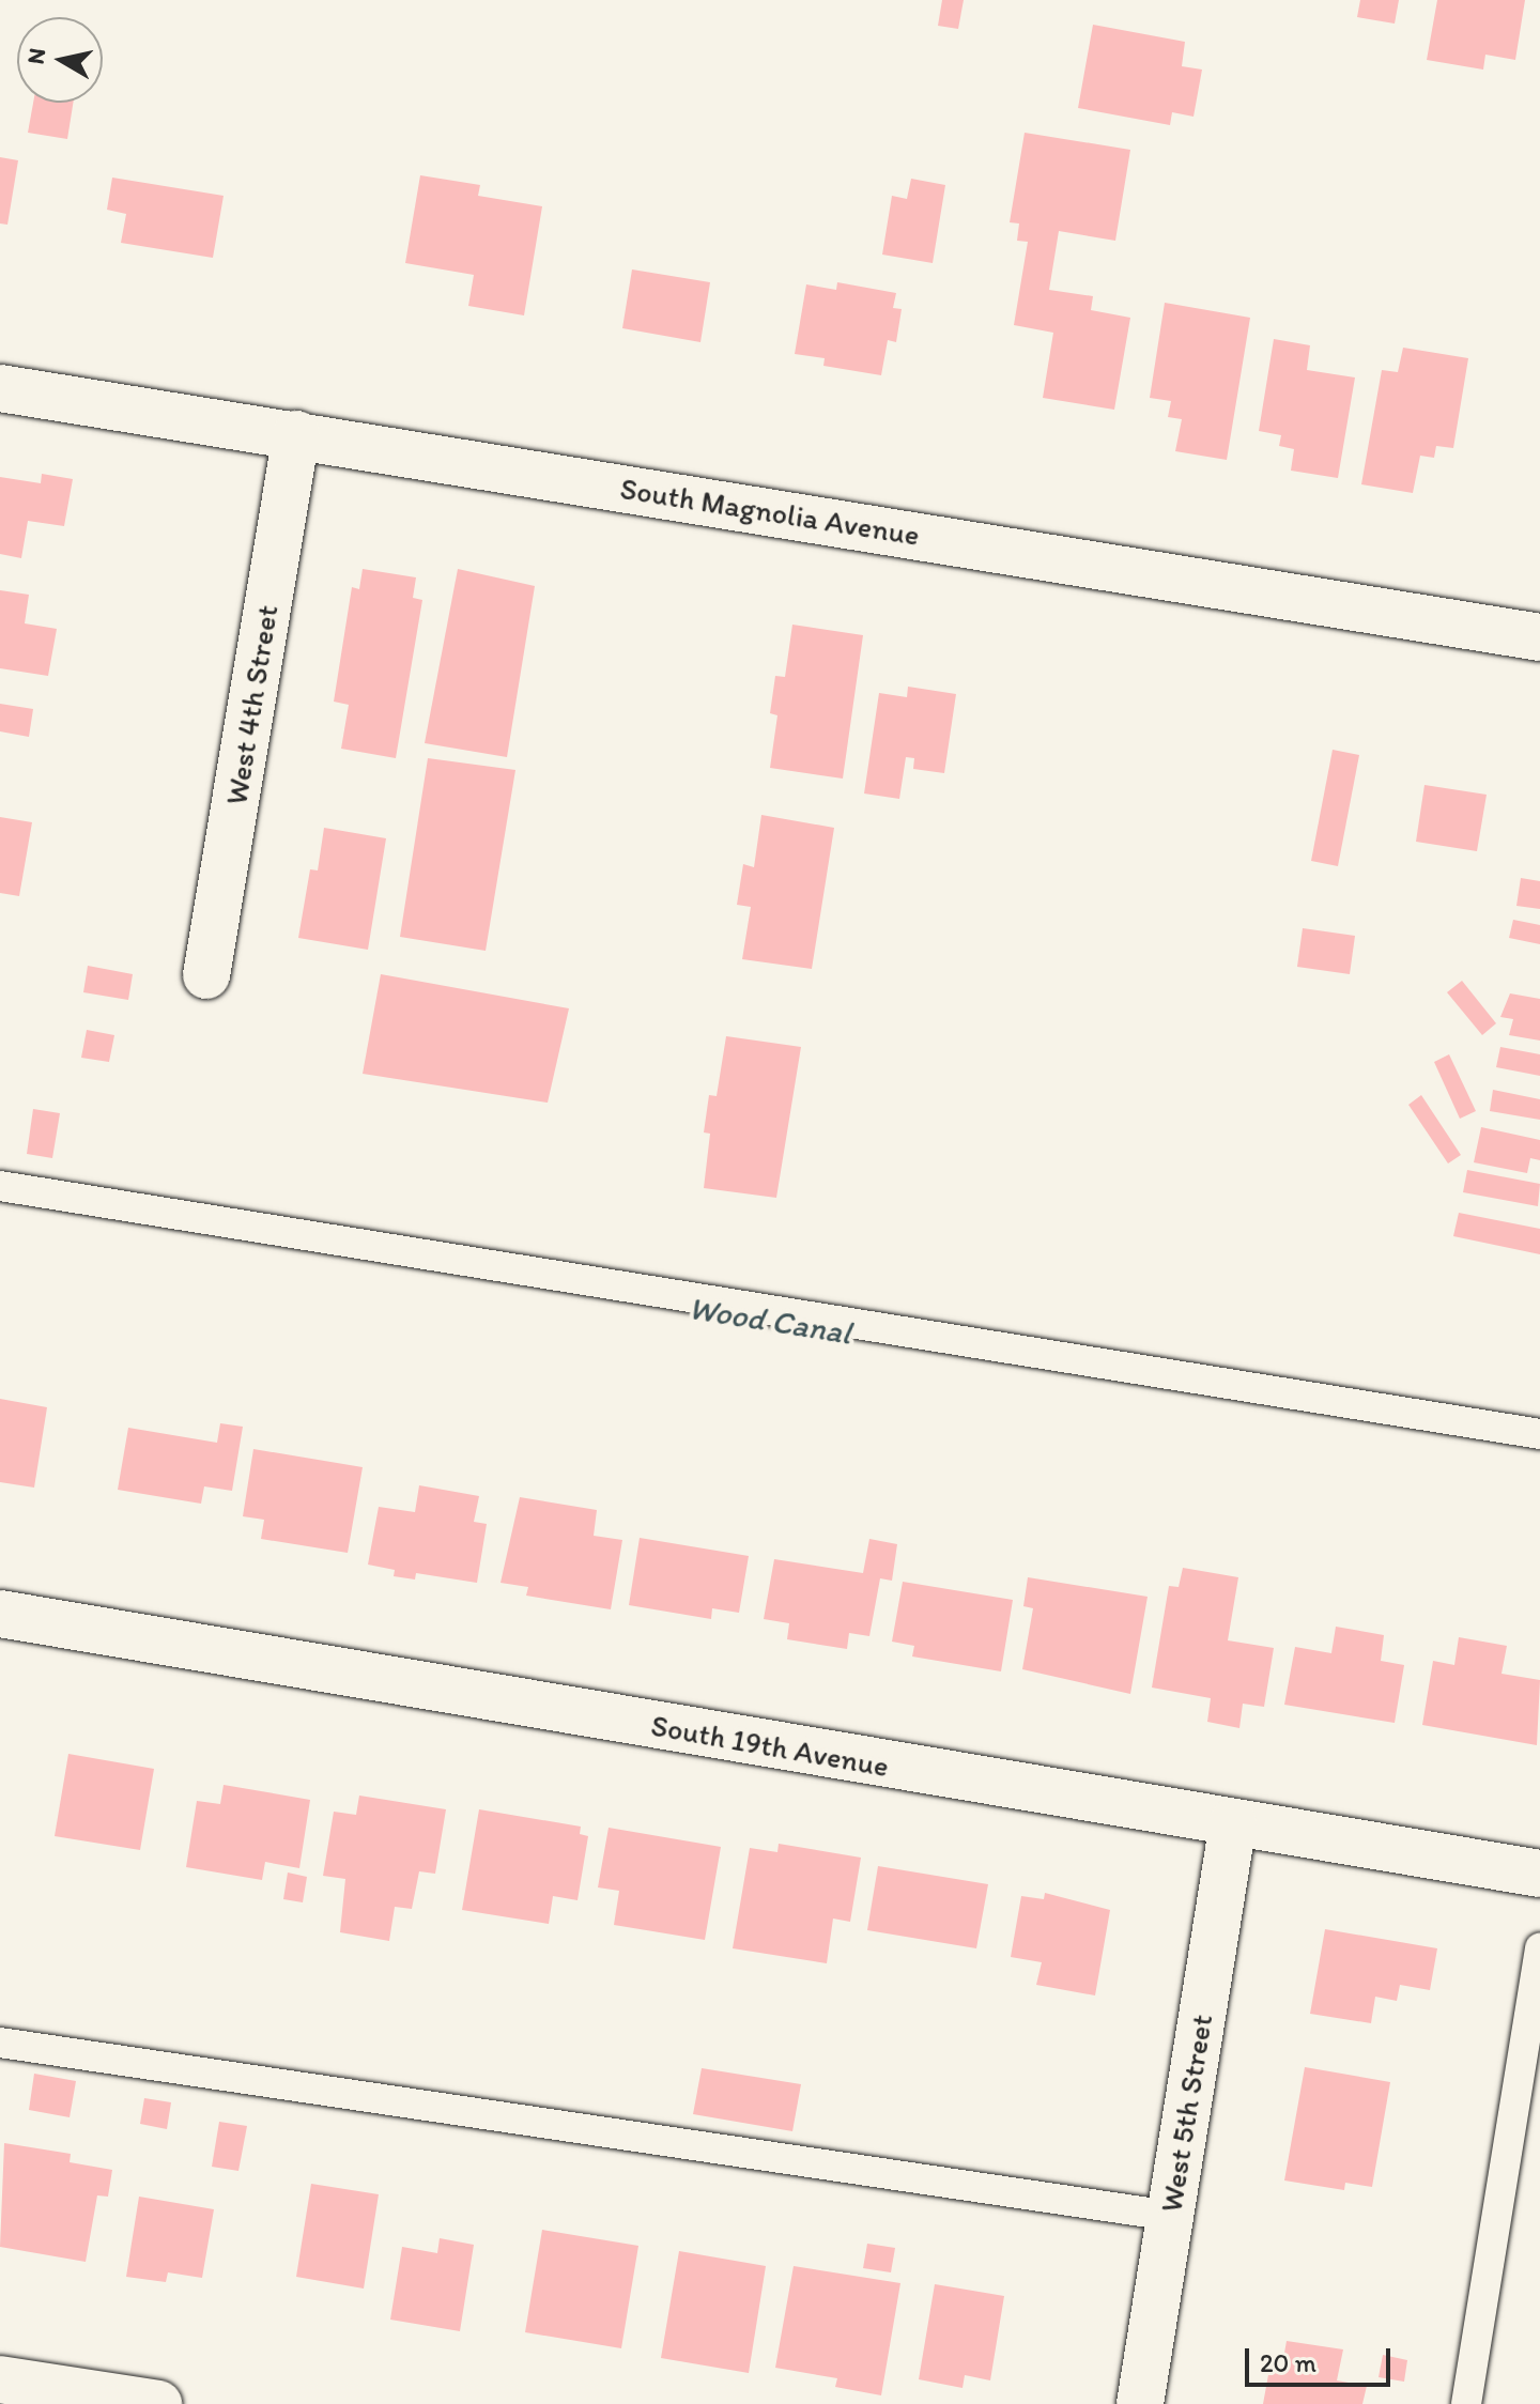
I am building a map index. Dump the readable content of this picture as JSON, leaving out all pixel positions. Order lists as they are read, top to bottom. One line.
{"streets":{"street":["South Magnolia Avenue","West 4th Street","South 19th Avenue","West 5th Street"]},"crossings":[["South Magnolia Avenue","West 4th Street"],["South 19th Avenue","West 5th Street"]],"water":["Wood Canal"],"scale_bar":"20 m","north":"left"}
